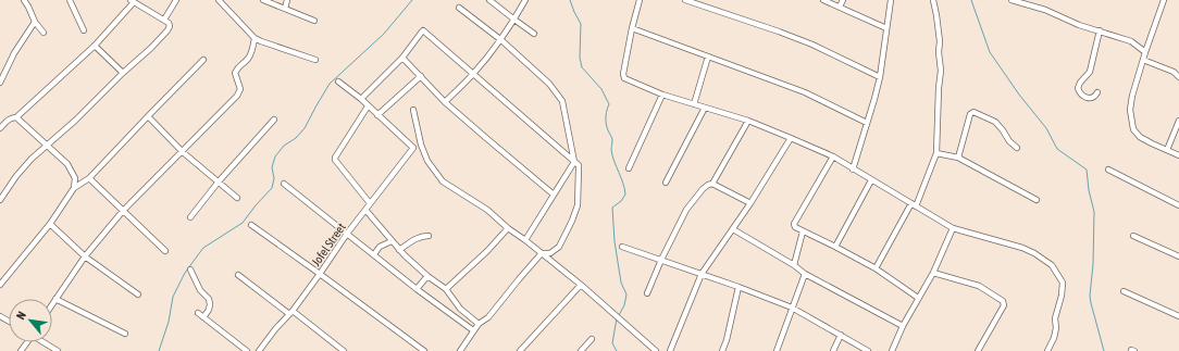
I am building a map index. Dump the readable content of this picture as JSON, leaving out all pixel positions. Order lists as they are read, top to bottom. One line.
{"streets":{"street":["Jofel Street"]},"north":"top left"}
